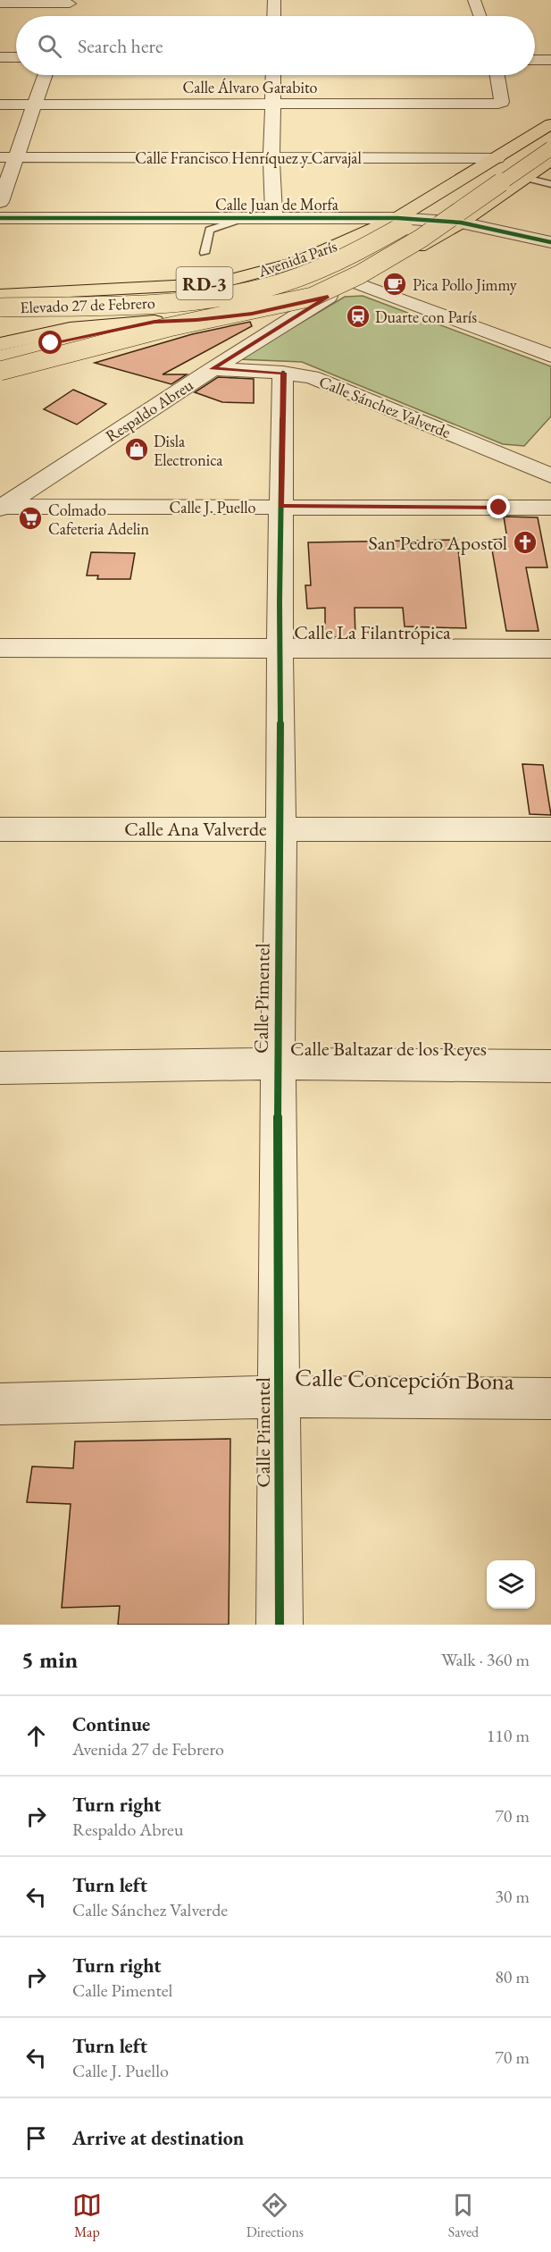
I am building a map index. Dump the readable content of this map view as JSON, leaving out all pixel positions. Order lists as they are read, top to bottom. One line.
{"streets":{"main road":["Avenida París","RD-3","Elevado 27 de Febrero"],"street":["Calle Álvaro Garabito","Calle Francisco Henríquez y Carvajal","Calle Juan de Morfa","Calle Sánchez Valverde","Respaldo Abreu","Calle J. Puello","Calle La Filantrópica","Calle Ana Valverde","Calle Pimentel","Calle Baltazar de los Reyes","Calle Concepción Bona"]},"crossings":[["Calle Francisco Henríquez y Carvajal","RD-3"],["Calle Juan de Morfa","Avenida París"],["Calle Juan de Morfa","RD-3"],["Avenida París","RD-3"],["RD-3","Elevado 27 de Febrero"],["RD-3","Respaldo Abreu"],["Elevado 27 de Febrero","Respaldo Abreu"],["Calle Sánchez Valverde","Respaldo Abreu"],["Calle Sánchez Valverde","Calle Pimentel"],["Respaldo Abreu","Calle J. Puello"],["Calle J. Puello","Calle Pimentel"],["Calle La Filantrópica","Calle Pimentel"],["Calle Ana Valverde","Calle Pimentel"],["Calle Pimentel","Calle Baltazar de los Reyes"],["Calle Pimentel","Calle Concepción Bona"]],"places":{"cafe":["Pica Pollo Jimmy"],"station":["Duarte con París"],"shop":["Disla Electronica"],"supermarket":["Colmado Cafeteria Adelin"],"church":["San Pedro Apostol"]},"page":{"search":"Search here","heading":["5 min","Walk · 360 m"],"list":[["Continue","Avenida 27 de Febrero","110 m"],["Turn right","Respaldo Abreu","70 m"],["Turn left","Calle Sánchez Valverde","30 m"],["Turn right","Calle Pimentel","80 m"],["Turn left","Calle J. Puello","70 m"],"Arrive at destination"],"nav":["Map","Directions","Saved"]}}
